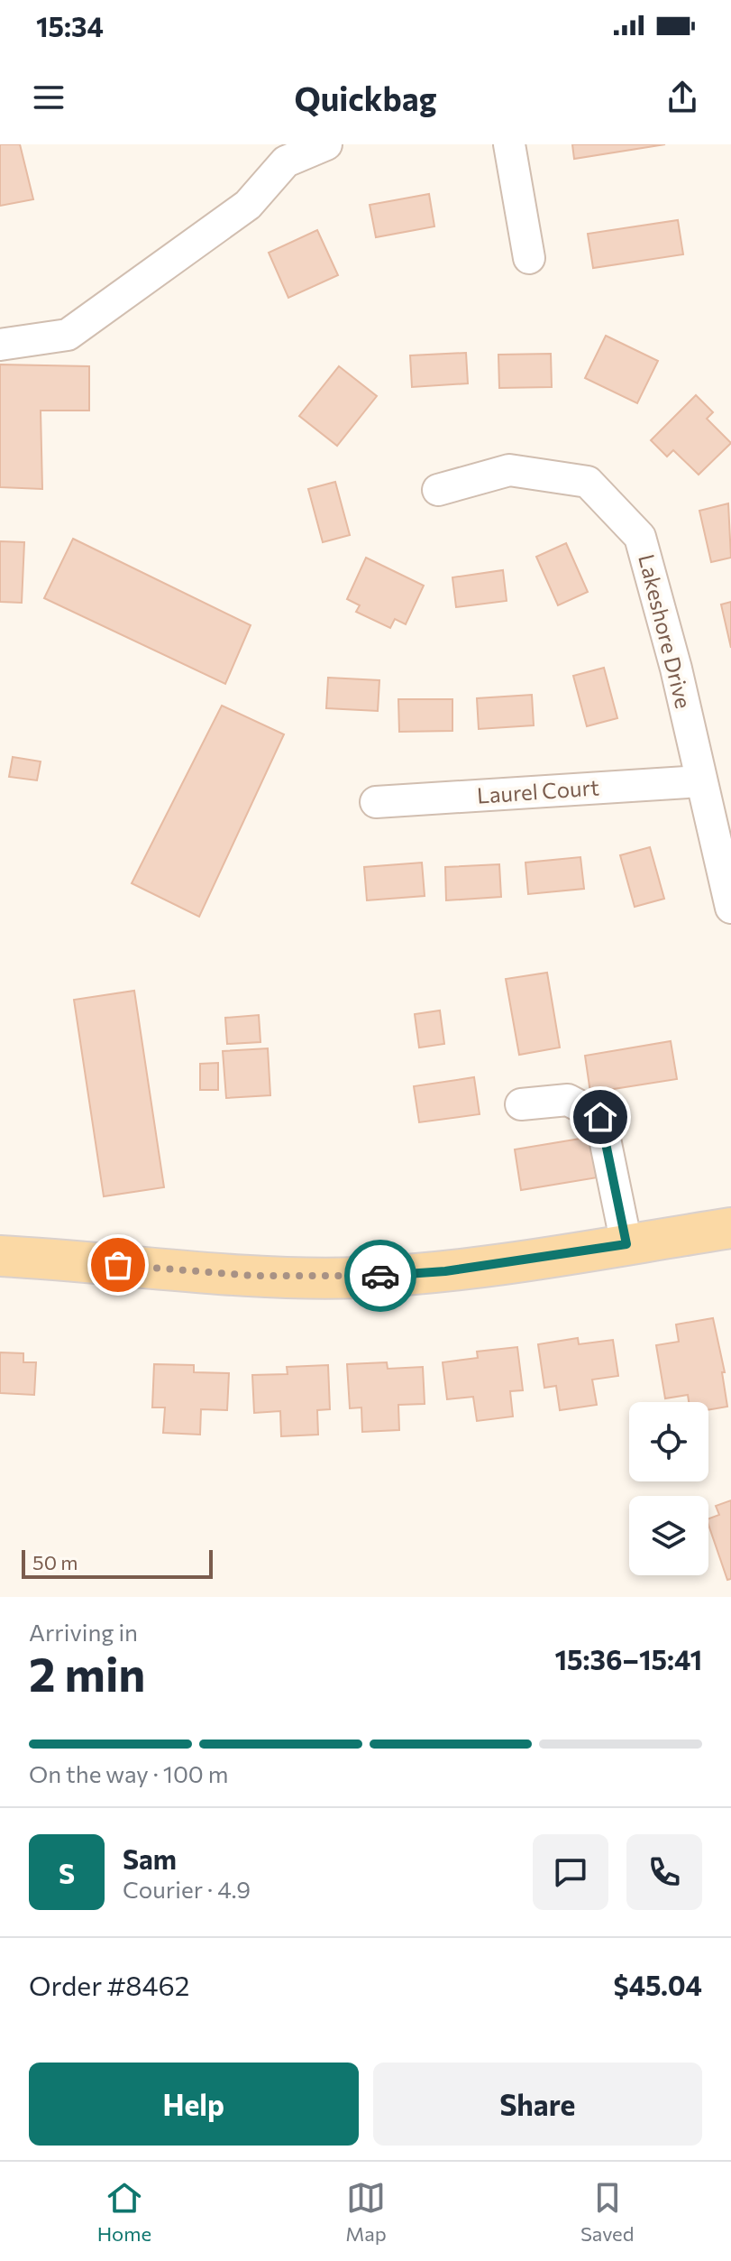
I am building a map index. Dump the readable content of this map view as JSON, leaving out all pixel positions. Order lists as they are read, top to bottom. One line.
{"streets":{"street":["Lakeshore Drive","Laurel Court"]},"crossings":[["Lakeshore Drive","Laurel Court"]],"scale_bar":"50 m","page":{"status":"15:34","header":"Quickbag","scale":"50 m","heading":["2 min","Arriving in","15:36–15:41"],"panel":["Sam","Courier · 4.9","Order #8462","$45.04"],"bar":"On the way · 100 m","round":"S","buttons":["Help","Share"],"tabs":["Home","Map","Saved"]}}
